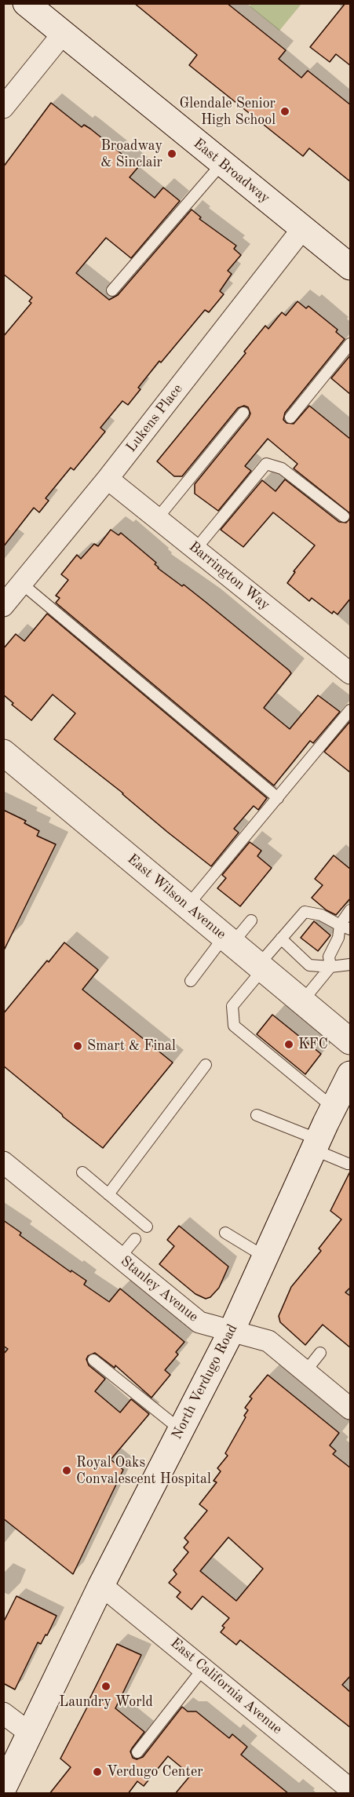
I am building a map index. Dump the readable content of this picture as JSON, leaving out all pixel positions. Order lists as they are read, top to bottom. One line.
{"streets":{"main road":["East Broadway","East Wilson Avenue","North Verdugo Road"],"street":["Lukens Place","Barrington Way","Stanley Avenue","East California Avenue"]},"crossings":[["East Broadway","Lukens Place"],["Lukens Place","Barrington Way"],["Stanley Avenue","North Verdugo Road"],["North Verdugo Road","East California Avenue"]],"places":["Glendale Senior High School","Broadway & Sinclair","KFC","Smart & Final","Royal Oaks Convalescent Hospital","Laundry World","Verdugo Center"]}
